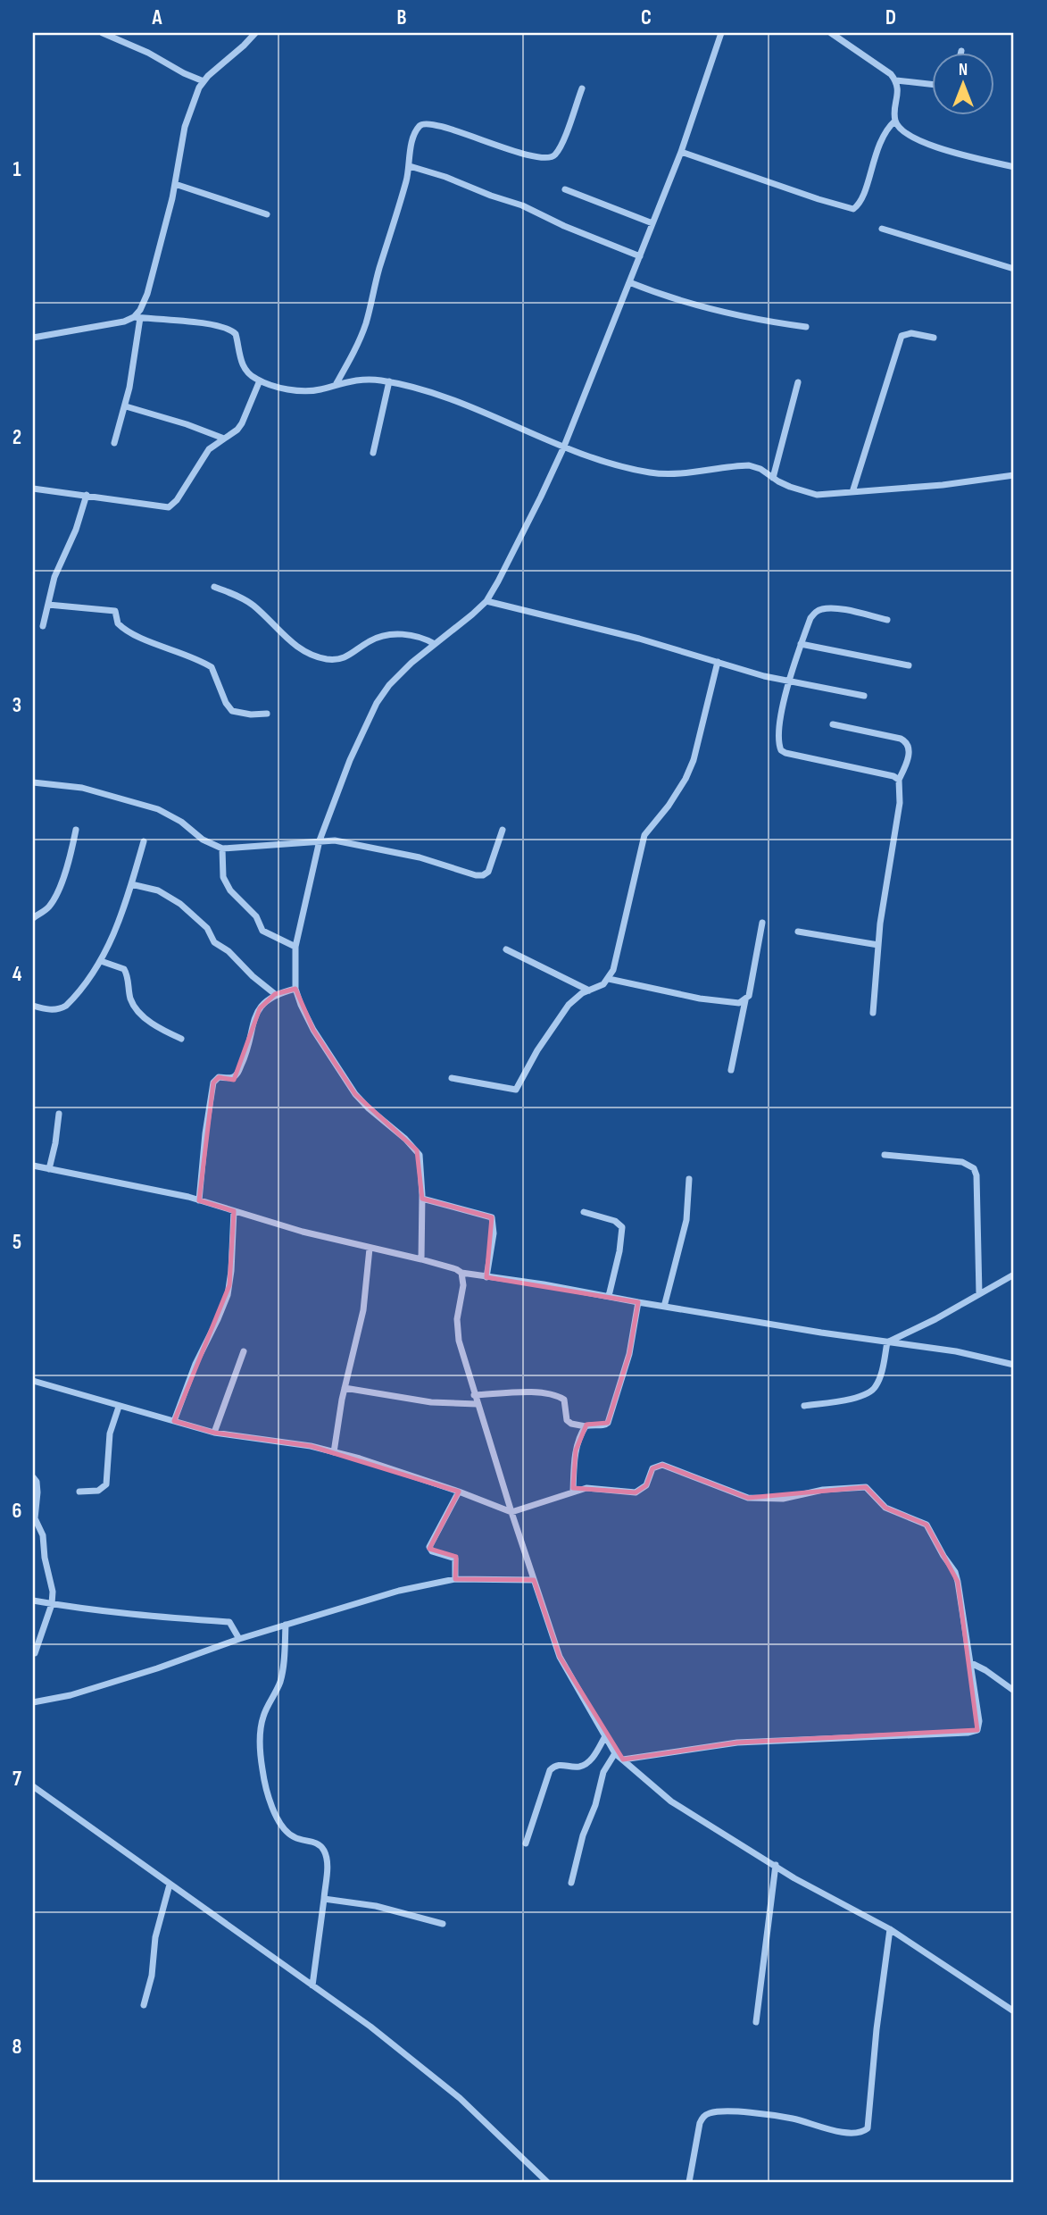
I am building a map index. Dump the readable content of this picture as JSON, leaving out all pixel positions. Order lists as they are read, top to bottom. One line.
{"north":"top","grid":{"columns":["A","B","C","D"],"rows":["1","2","3","4","5","6","7","8"]}}
